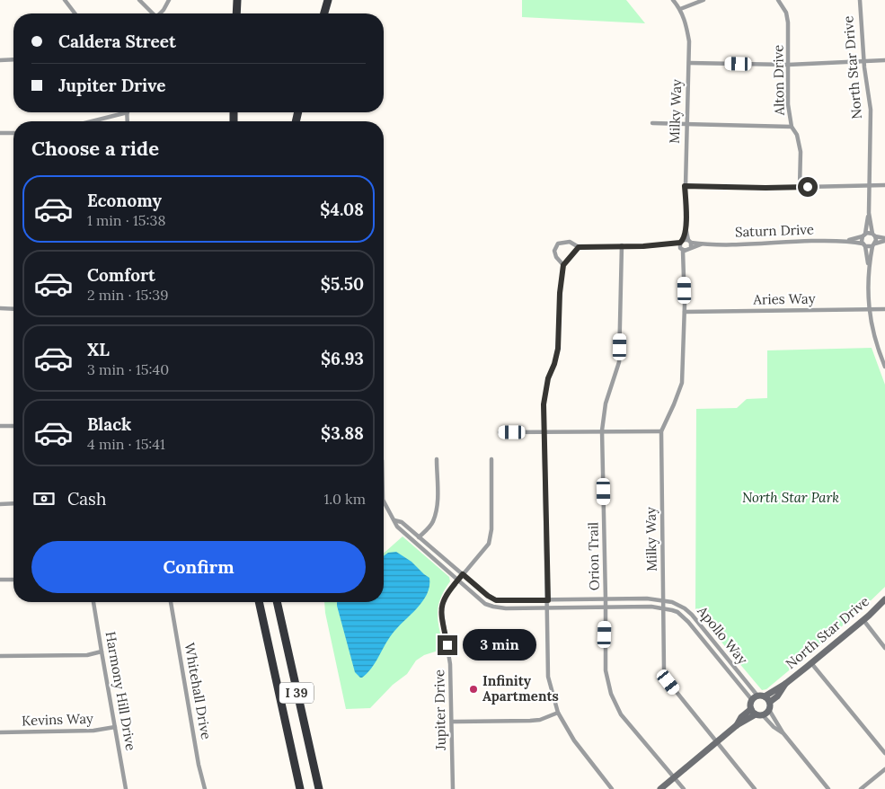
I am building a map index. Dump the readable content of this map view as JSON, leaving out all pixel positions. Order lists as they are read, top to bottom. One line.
{"streets":{"highway":["I 39"],"street":["North Star Drive","Alton Drive","Milky Way","Saturn Drive","Aries Way","Orion Trail","Apollo Way","Harmony Hill Drive","Whitehall Drive","Jupiter Drive","Kevins Way"]},"crossings":[["North Star Drive","Saturn Drive"],["North Star Drive","Apollo Way"],["Milky Way","Saturn Drive"],["Milky Way","Aries Way"],["Milky Way","Apollo Way"],["Saturn Drive","Orion Trail"],["Orion Trail","Apollo Way"],["Apollo Way","Jupiter Drive"],["Harmony Hill Drive","Kevins Way"]],"parks":["North Star Park"],"places":["Infinity Apartments"],"page":{"banner":["Caldera Street","Jupiter Drive"],"heading":"Choose a ride","list":[{"name":"Economy","note":"1 min · 15:38","value":"$4.08"},{"name":"Comfort","note":"2 min · 15:39","value":"$5.50"},{"name":"XL","note":"3 min · 15:40","value":"$6.93"},{"name":"Black","note":"4 min · 15:41","value":"$3.88"}],"pay":["Cash","1.0 km"],"buttons":"Confirm","bubble":"3 min"}}
